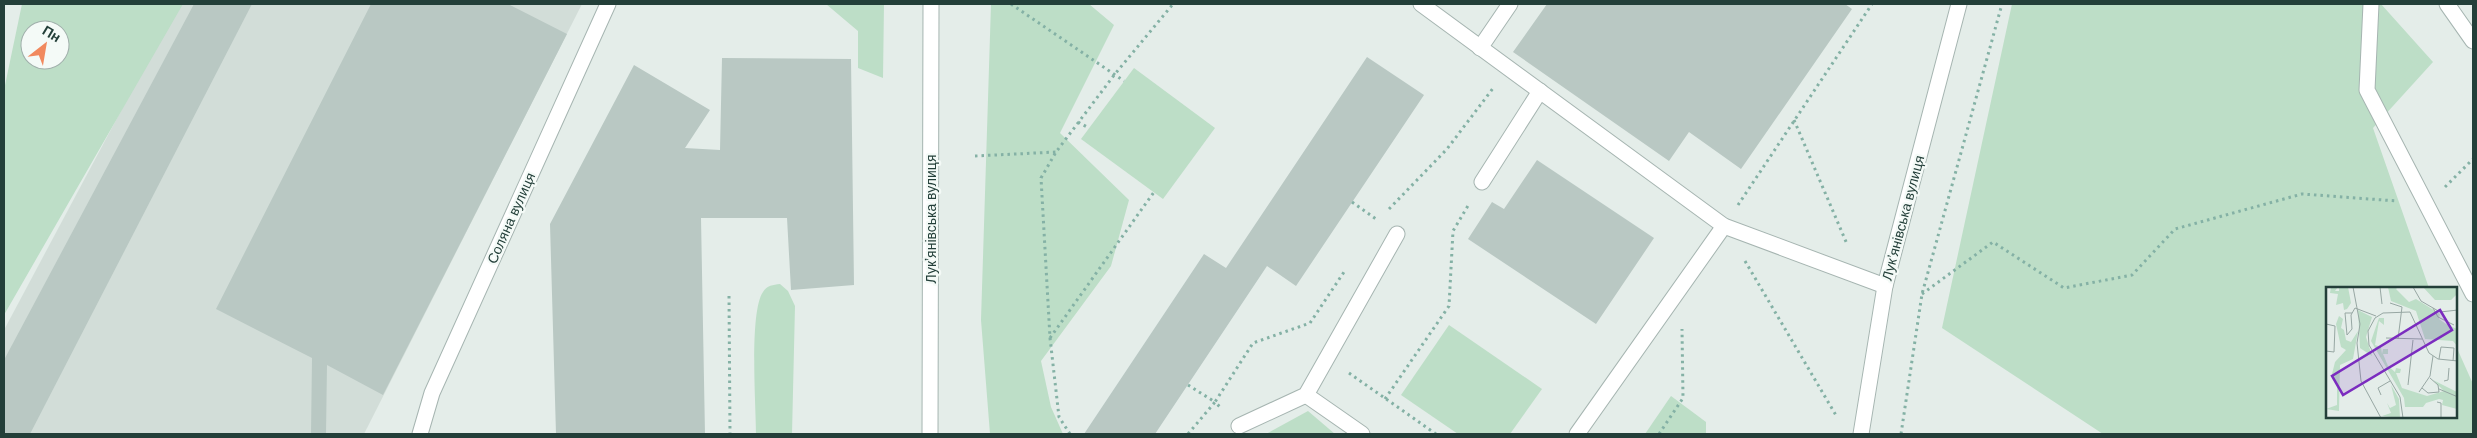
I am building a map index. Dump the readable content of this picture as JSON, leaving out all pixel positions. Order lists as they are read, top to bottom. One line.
{"streets":{"street":["Соляна вулиця","Лукʼянівська вулиця"]},"north":"top right"}
